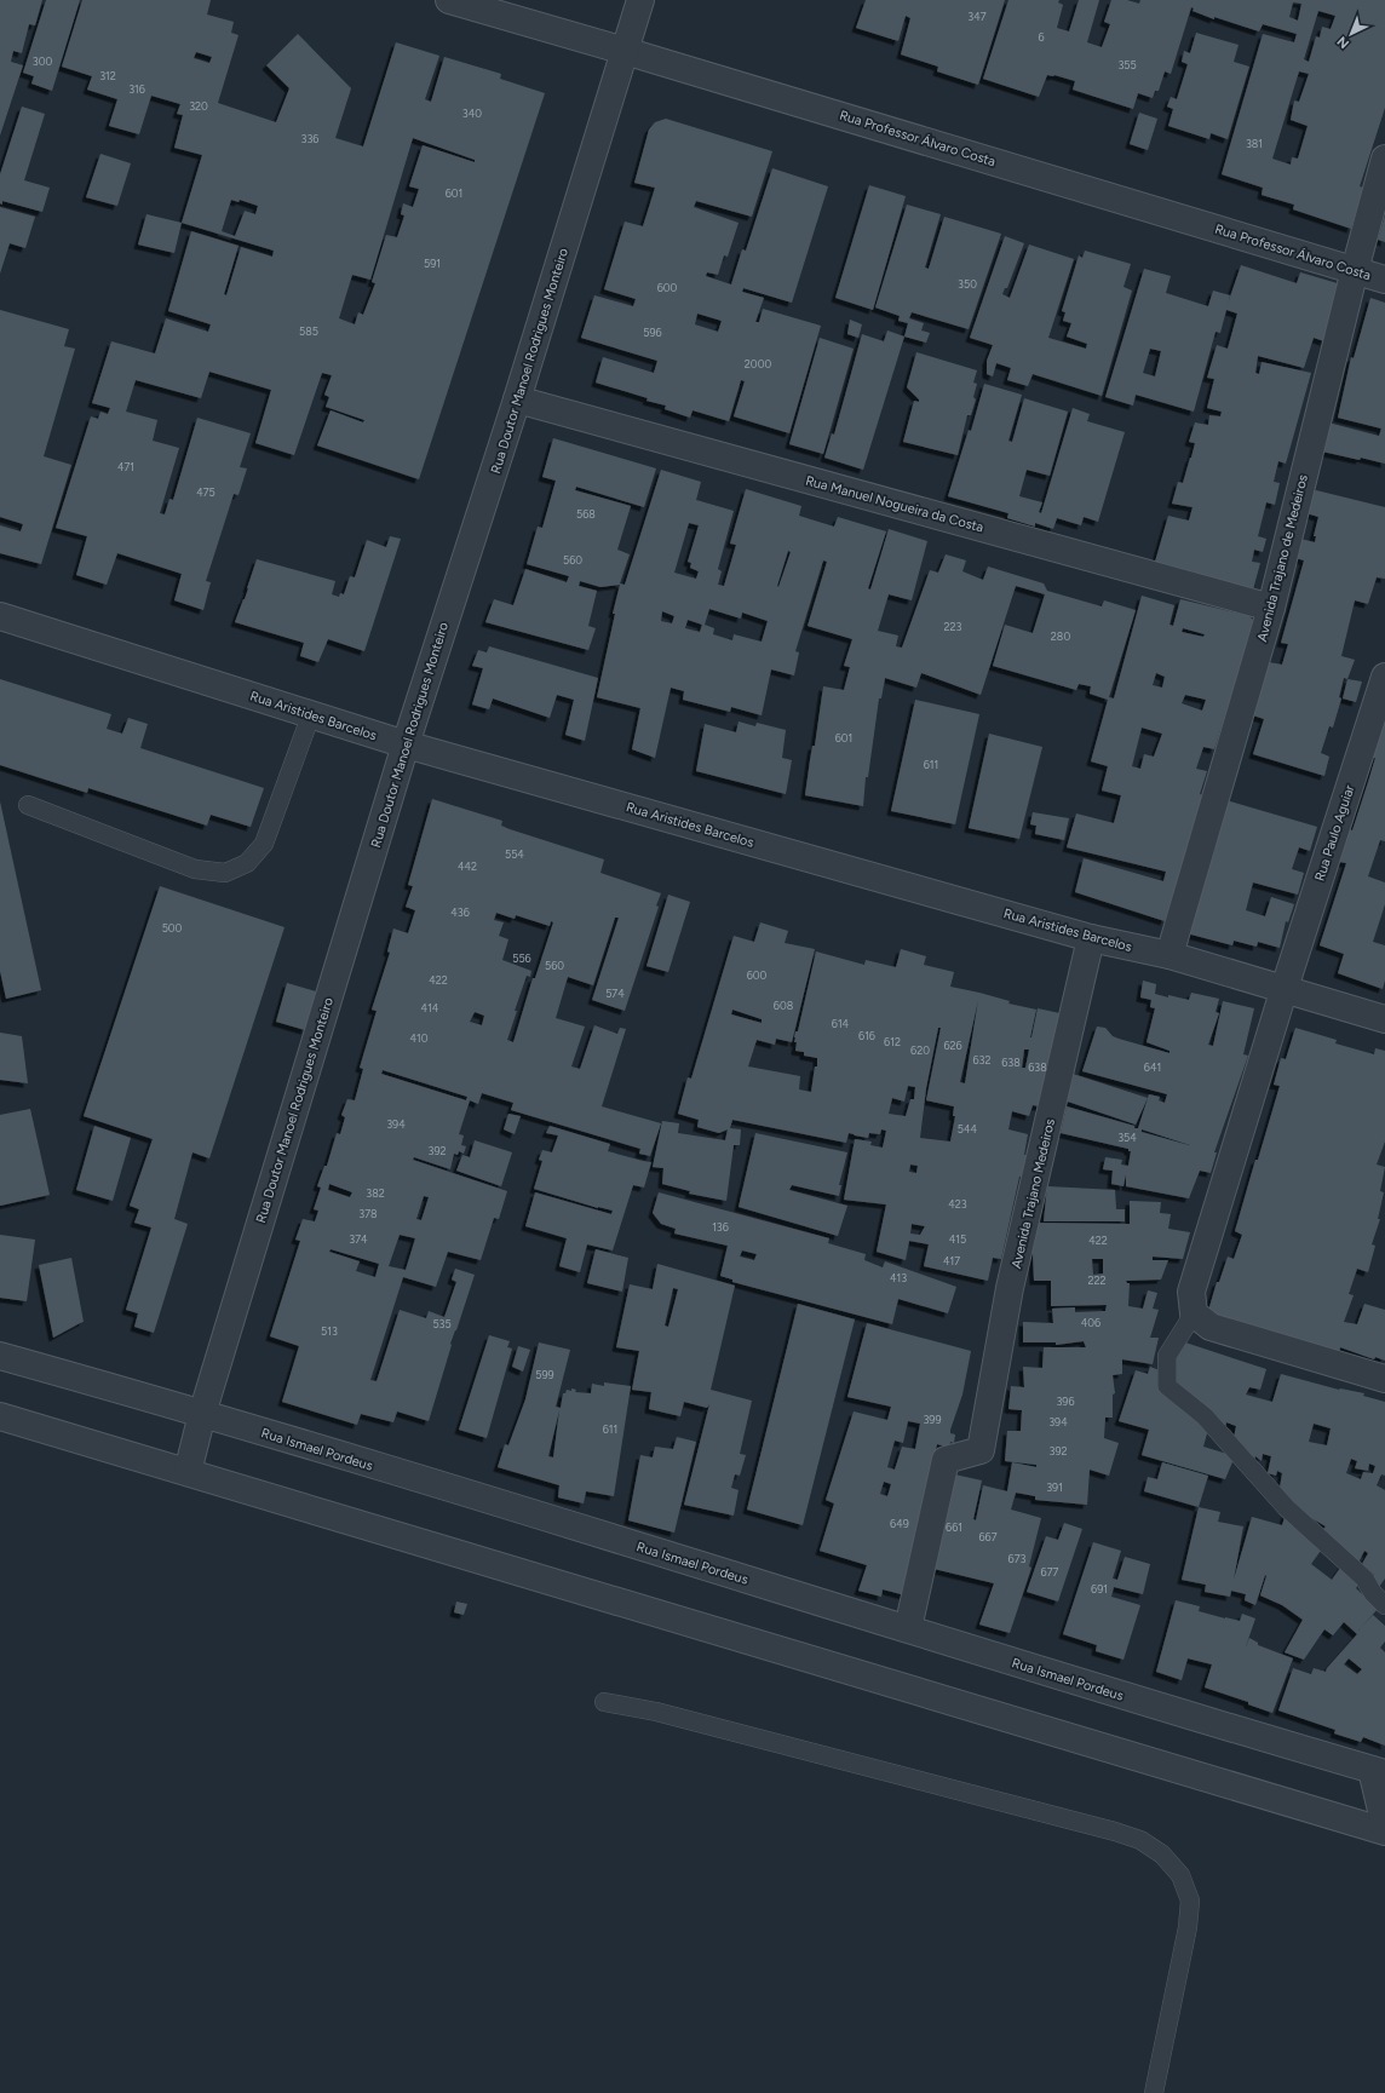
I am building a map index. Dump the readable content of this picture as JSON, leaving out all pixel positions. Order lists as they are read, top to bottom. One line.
{"streets":{"street":["Rua Professor Álvaro Costa","Rua Doutor Manoel Rodrigues Monteiro","Rua Manuel Nogueira da Costa","Avenida Trajano de Medeiros","Rua Aristides Barcelos","Rua Paulo Aguiar","Avenida Trajano Medeiros","Rua Ismael Pordeus"]},"crossings":[["Rua Professor Álvaro Costa","Rua Doutor Manoel Rodrigues Monteiro"],["Rua Professor Álvaro Costa","Avenida Trajano de Medeiros"],["Rua Doutor Manoel Rodrigues Monteiro","Rua Manuel Nogueira da Costa"],["Rua Doutor Manoel Rodrigues Monteiro","Rua Aristides Barcelos"],["Rua Doutor Manoel Rodrigues Monteiro","Rua Ismael Pordeus"],["Rua Manuel Nogueira da Costa","Avenida Trajano de Medeiros"],["Avenida Trajano de Medeiros","Rua Aristides Barcelos"],["Rua Aristides Barcelos","Rua Paulo Aguiar"],["Rua Aristides Barcelos","Avenida Trajano Medeiros"],["Avenida Trajano Medeiros","Rua Ismael Pordeus"]],"house_numbers":["347","6","300","355","312","316","320","340","336","381","601","591","350","600","585","596","2000","471","475","568","560","223","280","601","611","554","442","436","500","556","560","600","422","574","608","414","614","616","410","612","626","620","632","638","638","641","394","544","354","392","382","423","378","136","374","415","422","417","413","222","406","535","513","599","396","399","394","611","392","391","649","661","667","673","677","691"],"north":"bottom left"}
